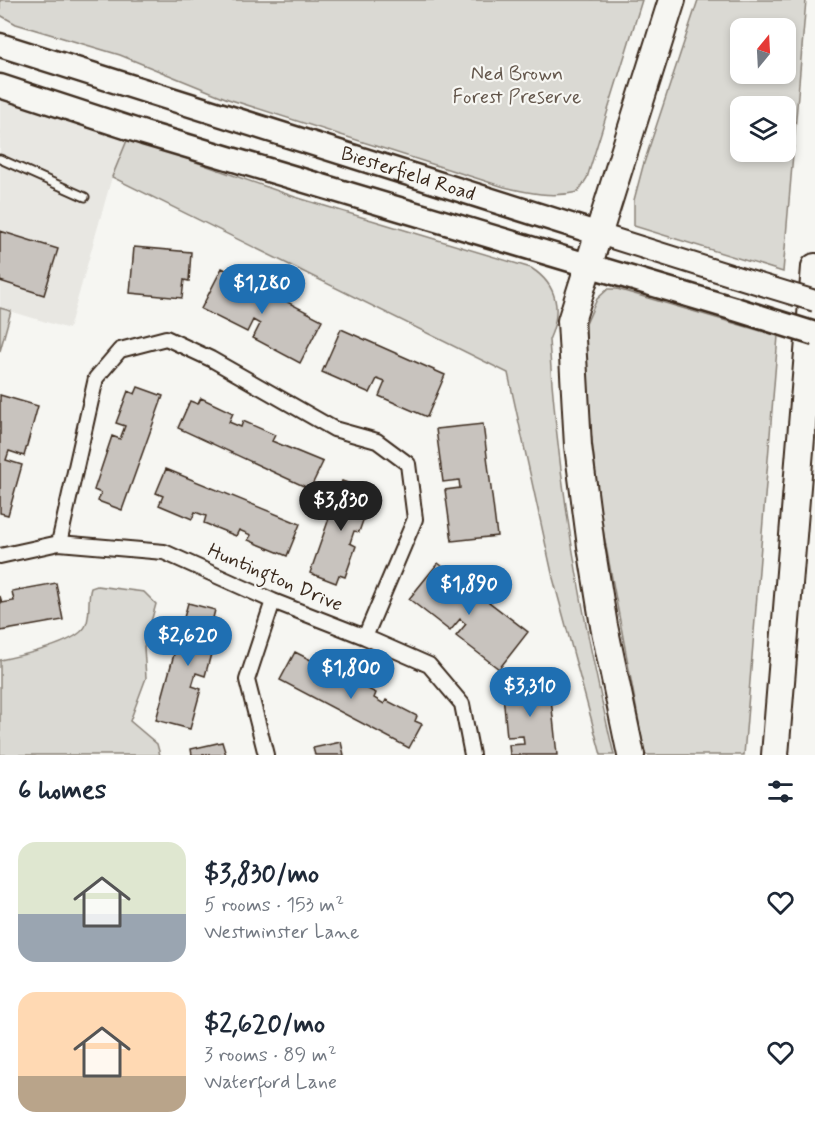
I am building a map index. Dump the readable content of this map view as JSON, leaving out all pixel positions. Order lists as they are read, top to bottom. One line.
{"streets":{"main road":["Biesterfield Road"],"street":["Huntington Drive"]},"parks":["Ned Brown Forest Preserve"],"north":"top","page":{"price":["$1,280","$3,830","$1,890","$2,620","$1,800","$3,310"],"heading":"6 homes","list":[{"name":"$3,830/mo","note":"5 rooms · 153 m² · Westminster Lane"},{"name":"$2,620/mo","note":"3 rooms · 89 m² · Waterford Lane"}]}}
